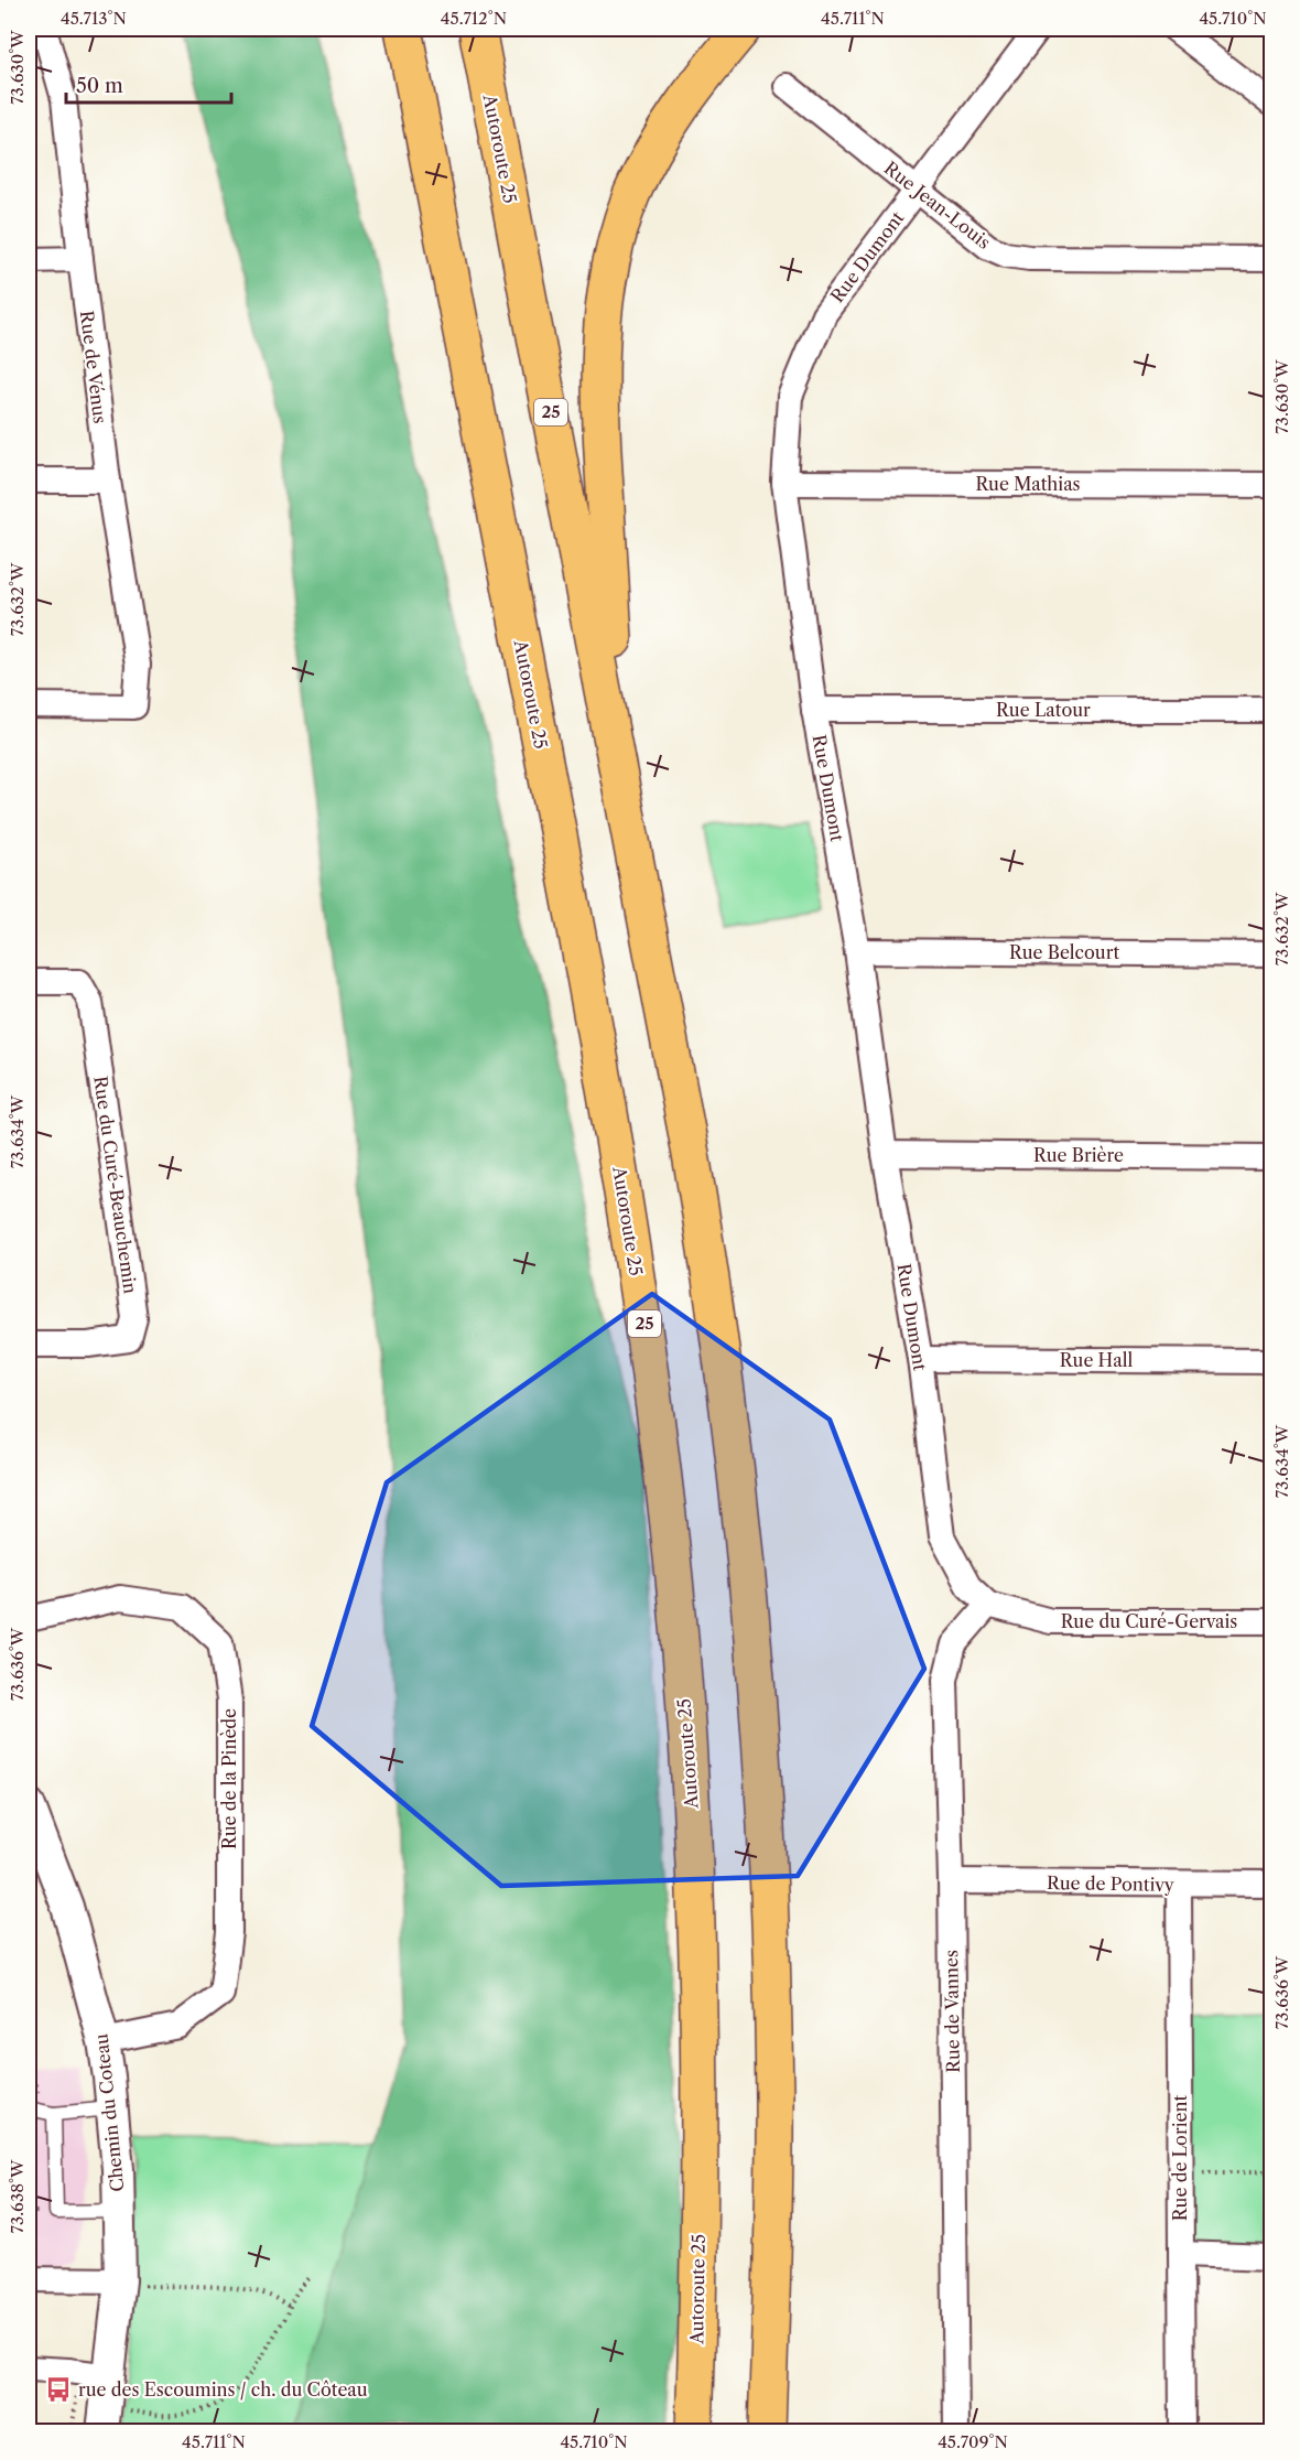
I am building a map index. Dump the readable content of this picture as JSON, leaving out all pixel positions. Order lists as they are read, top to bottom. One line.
{"streets":{"highway":["Autoroute 25","25"],"street":["Rue Jean-Louis","Rue Dumont","Rue de Vénus","Rue Mathias","Rue Latour","Rue Belcourt","Rue Brière","Rue du Curé-Beauchemin","Rue Hall","Rue du Curé-Gervais","Rue de la Pinède","Rue de Pontivy","Rue de Vannes","Chemin du Coteau","Rue de Lorient"]},"crossings":[["Rue Jean-Louis","Rue Dumont"],["Rue Dumont","Rue Mathias"],["Rue Dumont","Rue Latour"],["Rue Dumont","Rue Belcourt"],["Rue Dumont","Rue Brière"],["Rue Dumont","Rue Hall"],["Rue Dumont","Rue du Curé-Gervais"],["Rue Dumont","Rue de Vannes"],["Rue du Curé-Gervais","Rue de Vannes"],["Rue de la Pinède","Chemin du Coteau"],["Rue de Pontivy","Rue de Vannes"],["Rue de Pontivy","Rue de Lorient"]],"places":{"bus stop":["rue des Escoumins / ch. du Côteau"]},"scale_bar":"50 m","coordinates":["45.713°N","45.712°N","45.711°N","45.710°N","73.630°W","73.632°W","73.634°W","73.636°W","73.638°W","45.709°N"]}
